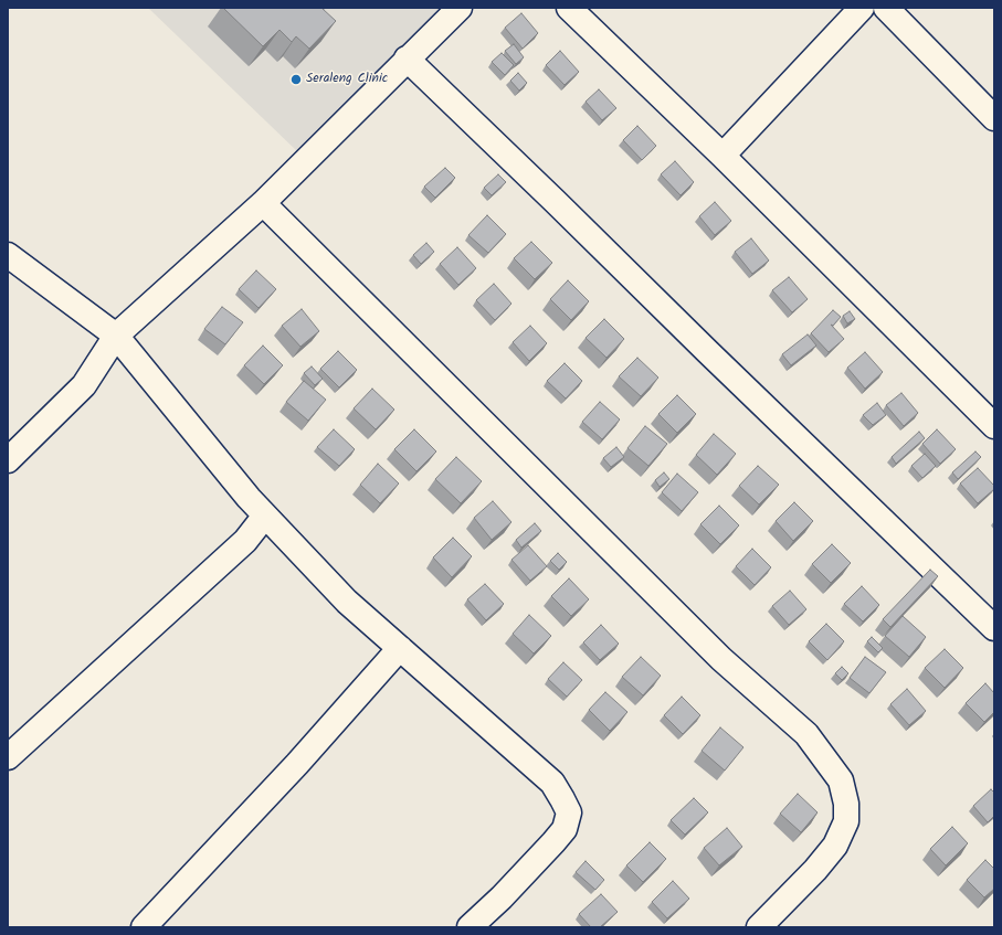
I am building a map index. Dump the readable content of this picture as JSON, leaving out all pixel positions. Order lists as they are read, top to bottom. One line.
{"places":["Seraleng Clinic"]}
